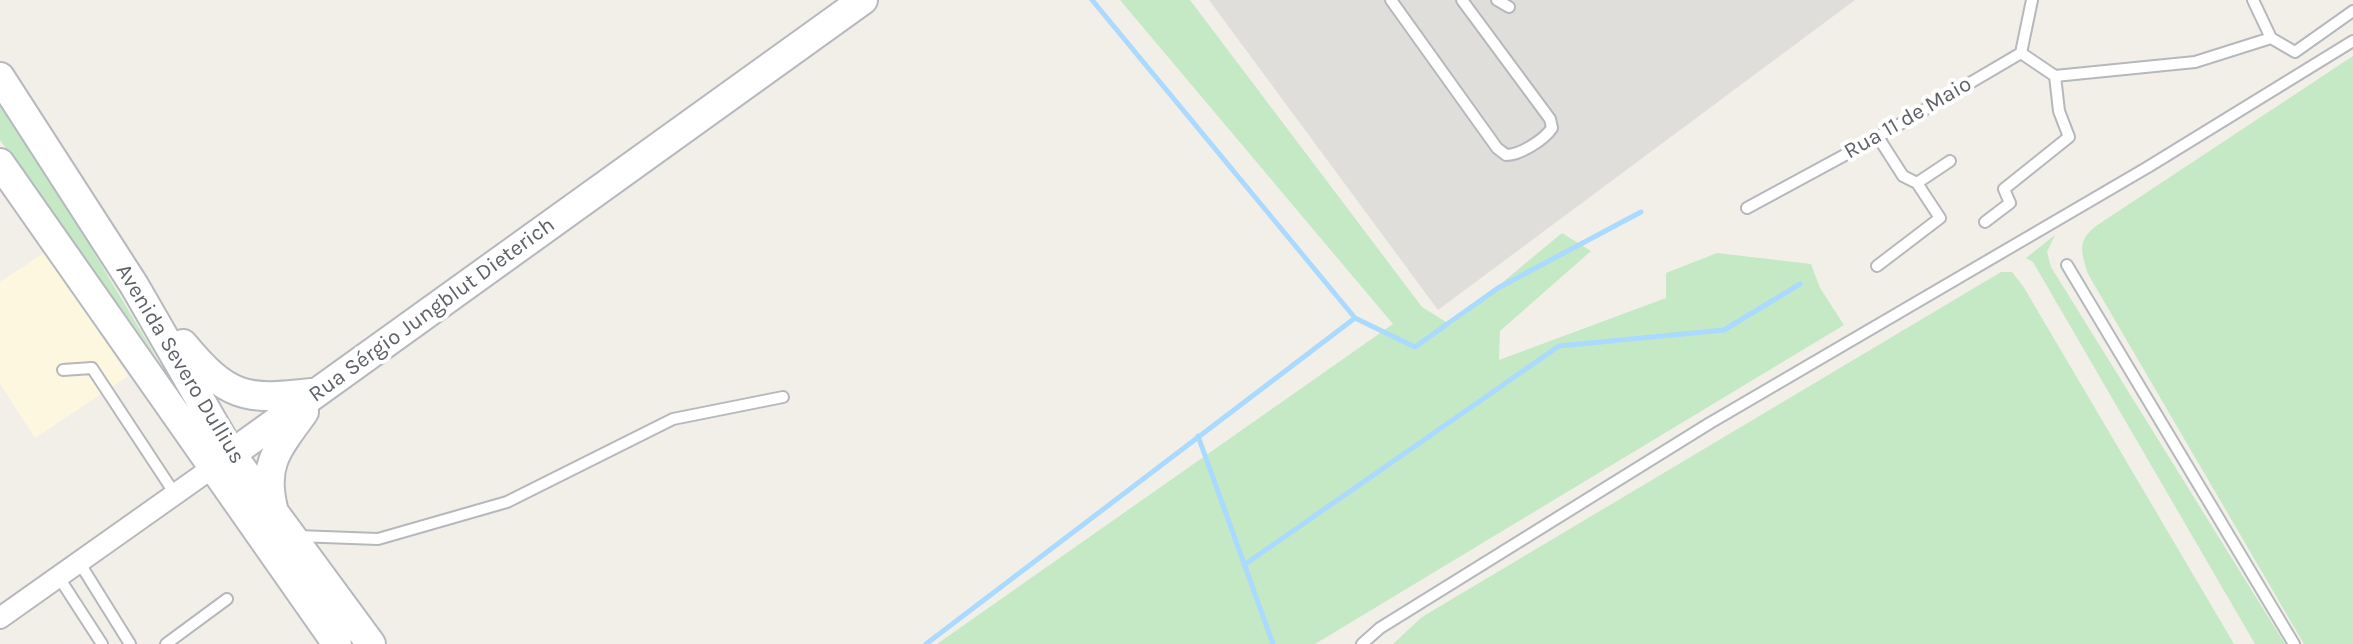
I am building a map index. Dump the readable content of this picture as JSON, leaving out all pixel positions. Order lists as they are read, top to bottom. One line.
{"streets":{"main road":["Rua Sérgio Jungblut Dieterich","Avenida Severo Dullius"],"lane":["Rua 11 de Maio"]},"crossings":[["Rua Sérgio Jungblut Dieterich","Avenida Severo Dullius"]]}
